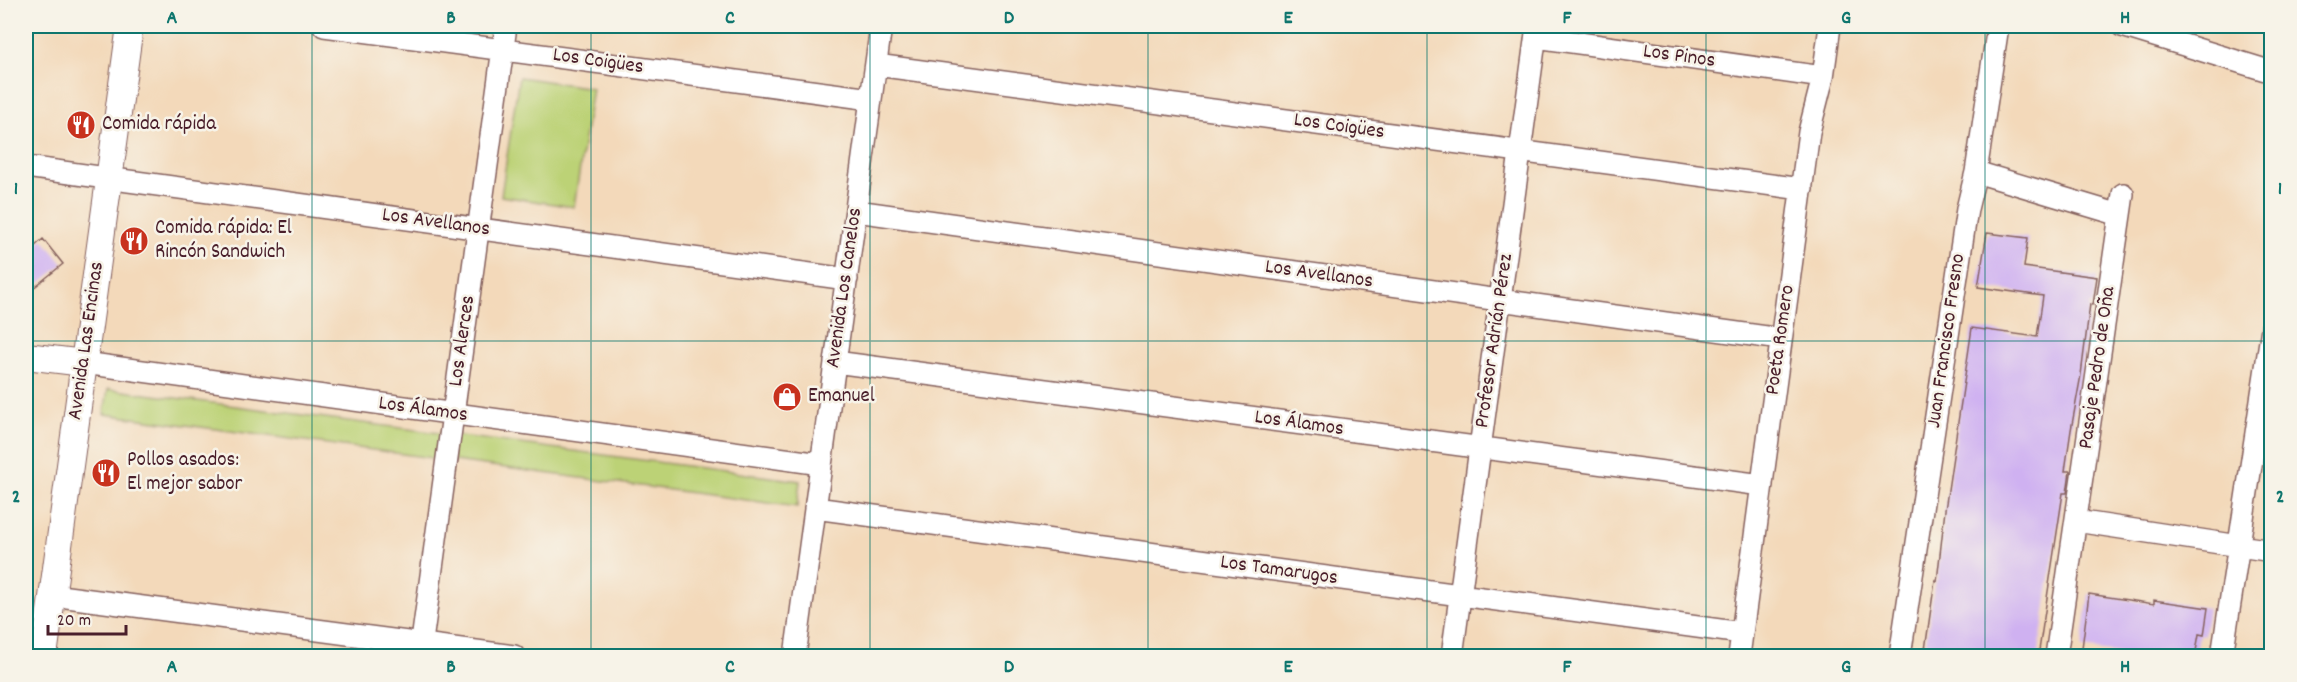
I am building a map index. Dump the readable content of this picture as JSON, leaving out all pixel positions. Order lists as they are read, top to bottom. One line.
{"streets":{"street":["Los Pinos","Los Coigües","Los Avellanos","Avenida Los Canelos","Poeta Romero","Avenida Las Encinas","Los Alerces","Profesor Adrián Pérez","Juan Francisco Fresno","Pasaje Pedro de Oña","Los Álamos","Los Tamarugos"]},"crossings":[["Los Pinos","Poeta Romero"],["Los Pinos","Profesor Adrián Pérez"],["Los Coigües","Avenida Los Canelos"],["Los Coigües","Poeta Romero"],["Los Coigües","Los Alerces"],["Los Coigües","Profesor Adrián Pérez"],["Los Avellanos","Avenida Los Canelos"],["Los Avellanos","Poeta Romero"],["Los Avellanos","Avenida Las Encinas"],["Los Avellanos","Los Alerces"],["Los Avellanos","Profesor Adrián Pérez"],["Avenida Los Canelos","Los Álamos"],["Avenida Los Canelos","Los Tamarugos"],["Poeta Romero","Los Álamos"],["Poeta Romero","Los Tamarugos"],["Avenida Las Encinas","Los Álamos"],["Los Alerces","Los Álamos"],["Profesor Adrián Pérez","Los Álamos"],["Profesor Adrián Pérez","Los Tamarugos"],["Juan Francisco Fresno","Pasaje Pedro de Oña"]],"places":{"restaurant":["Comida rápida","Comida rápida: El Rincón Sandwich","Pollos asados: El mejor sabor"],"shop":["Emanuel"]},"scale_bar":"20 m","grid":{"columns":["A","B","C","D","E","F","G","H"],"rows":["1","2"]}}
